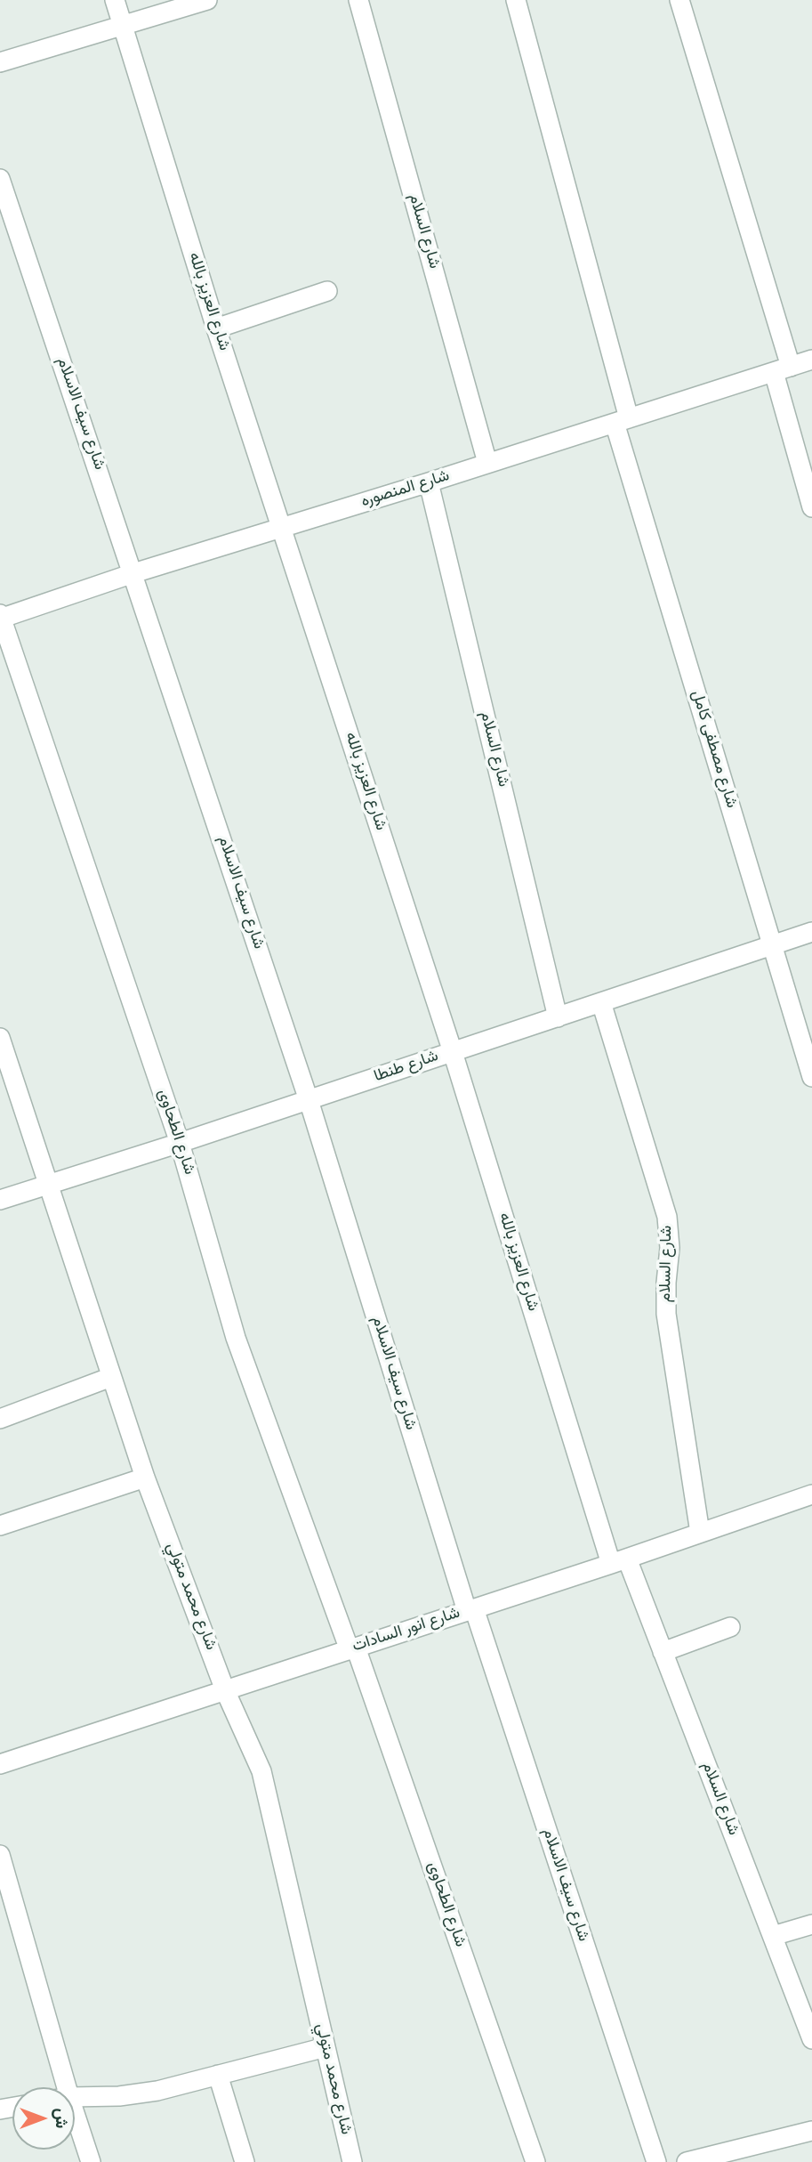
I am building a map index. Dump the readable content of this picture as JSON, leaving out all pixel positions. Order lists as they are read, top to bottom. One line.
{"streets":{"street":["شارع السلام","شارع العزيز بالله","شارع سيف الاسلام","شارع المنصوره","شارع مصطفى كامل","شارع طنطا","شارع الطحاوى","شارع محمد متولي","شارع انور السادات"]},"crossings":[["شارع السلام","شارع العزيز بالله"],["شارع السلام","شارع المنصوره"],["شارع السلام","شارع طنطا"],["شارع السلام","شارع انور السادات"],["شارع العزيز بالله","شارع المنصوره"],["شارع العزيز بالله","شارع طنطا"],["شارع العزيز بالله","شارع انور السادات"],["شارع سيف الاسلام","شارع المنصوره"],["شارع سيف الاسلام","شارع طنطا"],["شارع سيف الاسلام","شارع انور السادات"],["شارع المنصوره","شارع مصطفى كامل"],["شارع المنصوره","شارع الطحاوى"],["شارع مصطفى كامل","شارع طنطا"],["شارع طنطا","شارع الطحاوى"],["شارع طنطا","شارع محمد متولي"],["شارع الطحاوى","شارع انور السادات"],["شارع محمد متولي","شارع انور السادات"]],"north":"right"}
